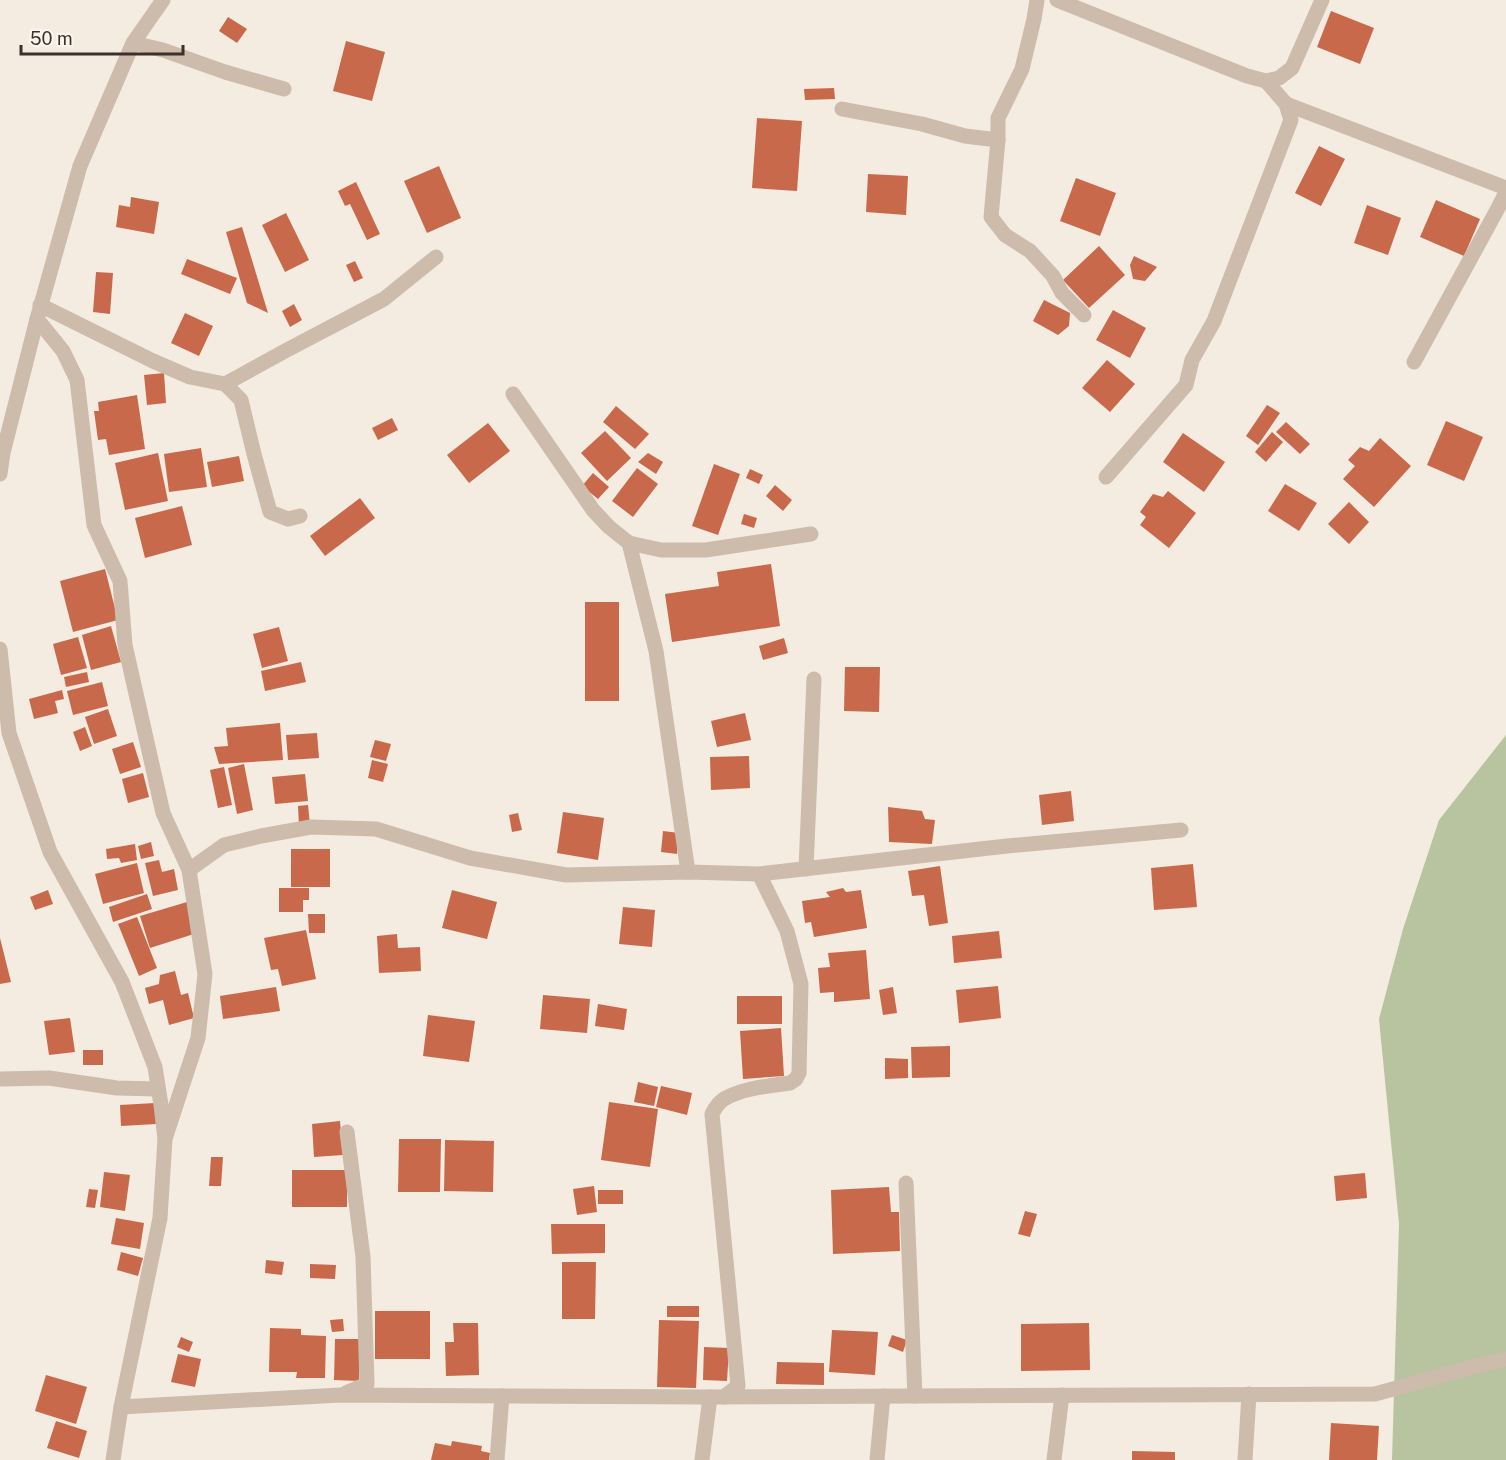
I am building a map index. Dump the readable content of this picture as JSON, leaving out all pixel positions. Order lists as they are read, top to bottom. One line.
{"scale_bar":"50 m"}
